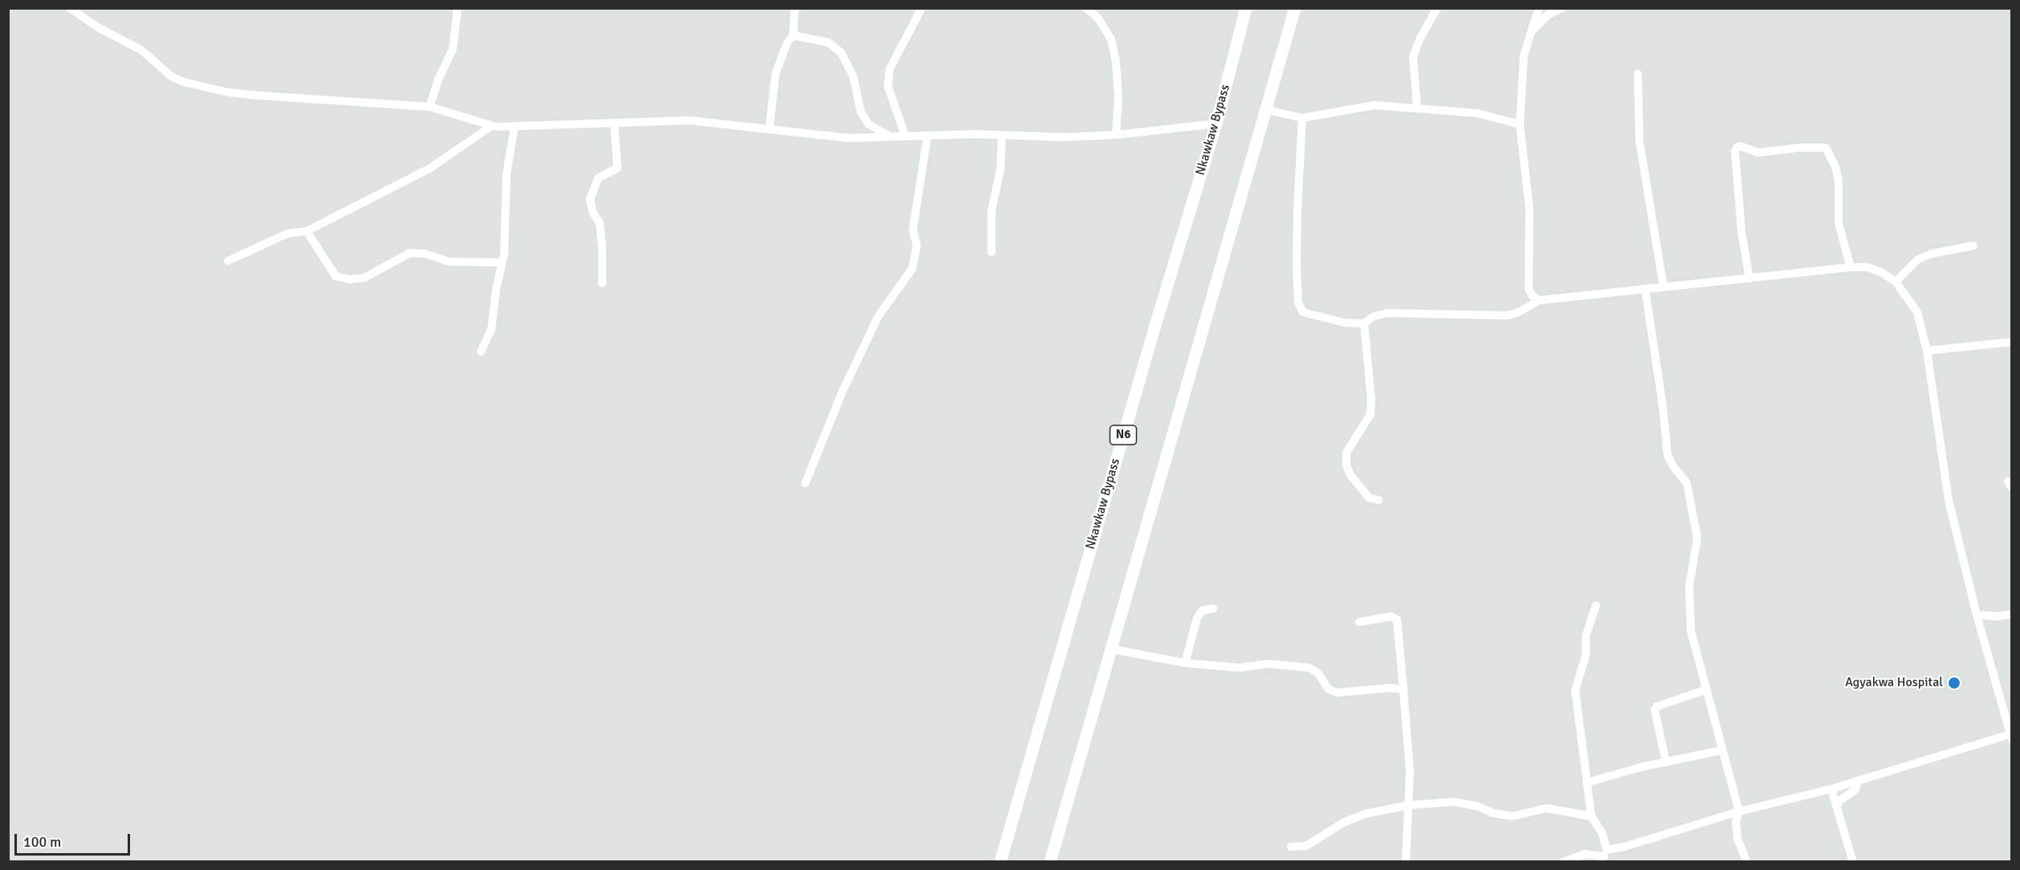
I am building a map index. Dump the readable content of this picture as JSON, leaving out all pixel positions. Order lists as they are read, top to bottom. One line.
{"streets":{"highway":["Nkawkaw Bypass","N6"]},"places":["Agyakwa Hospital"],"scale_bar":"100 m"}
